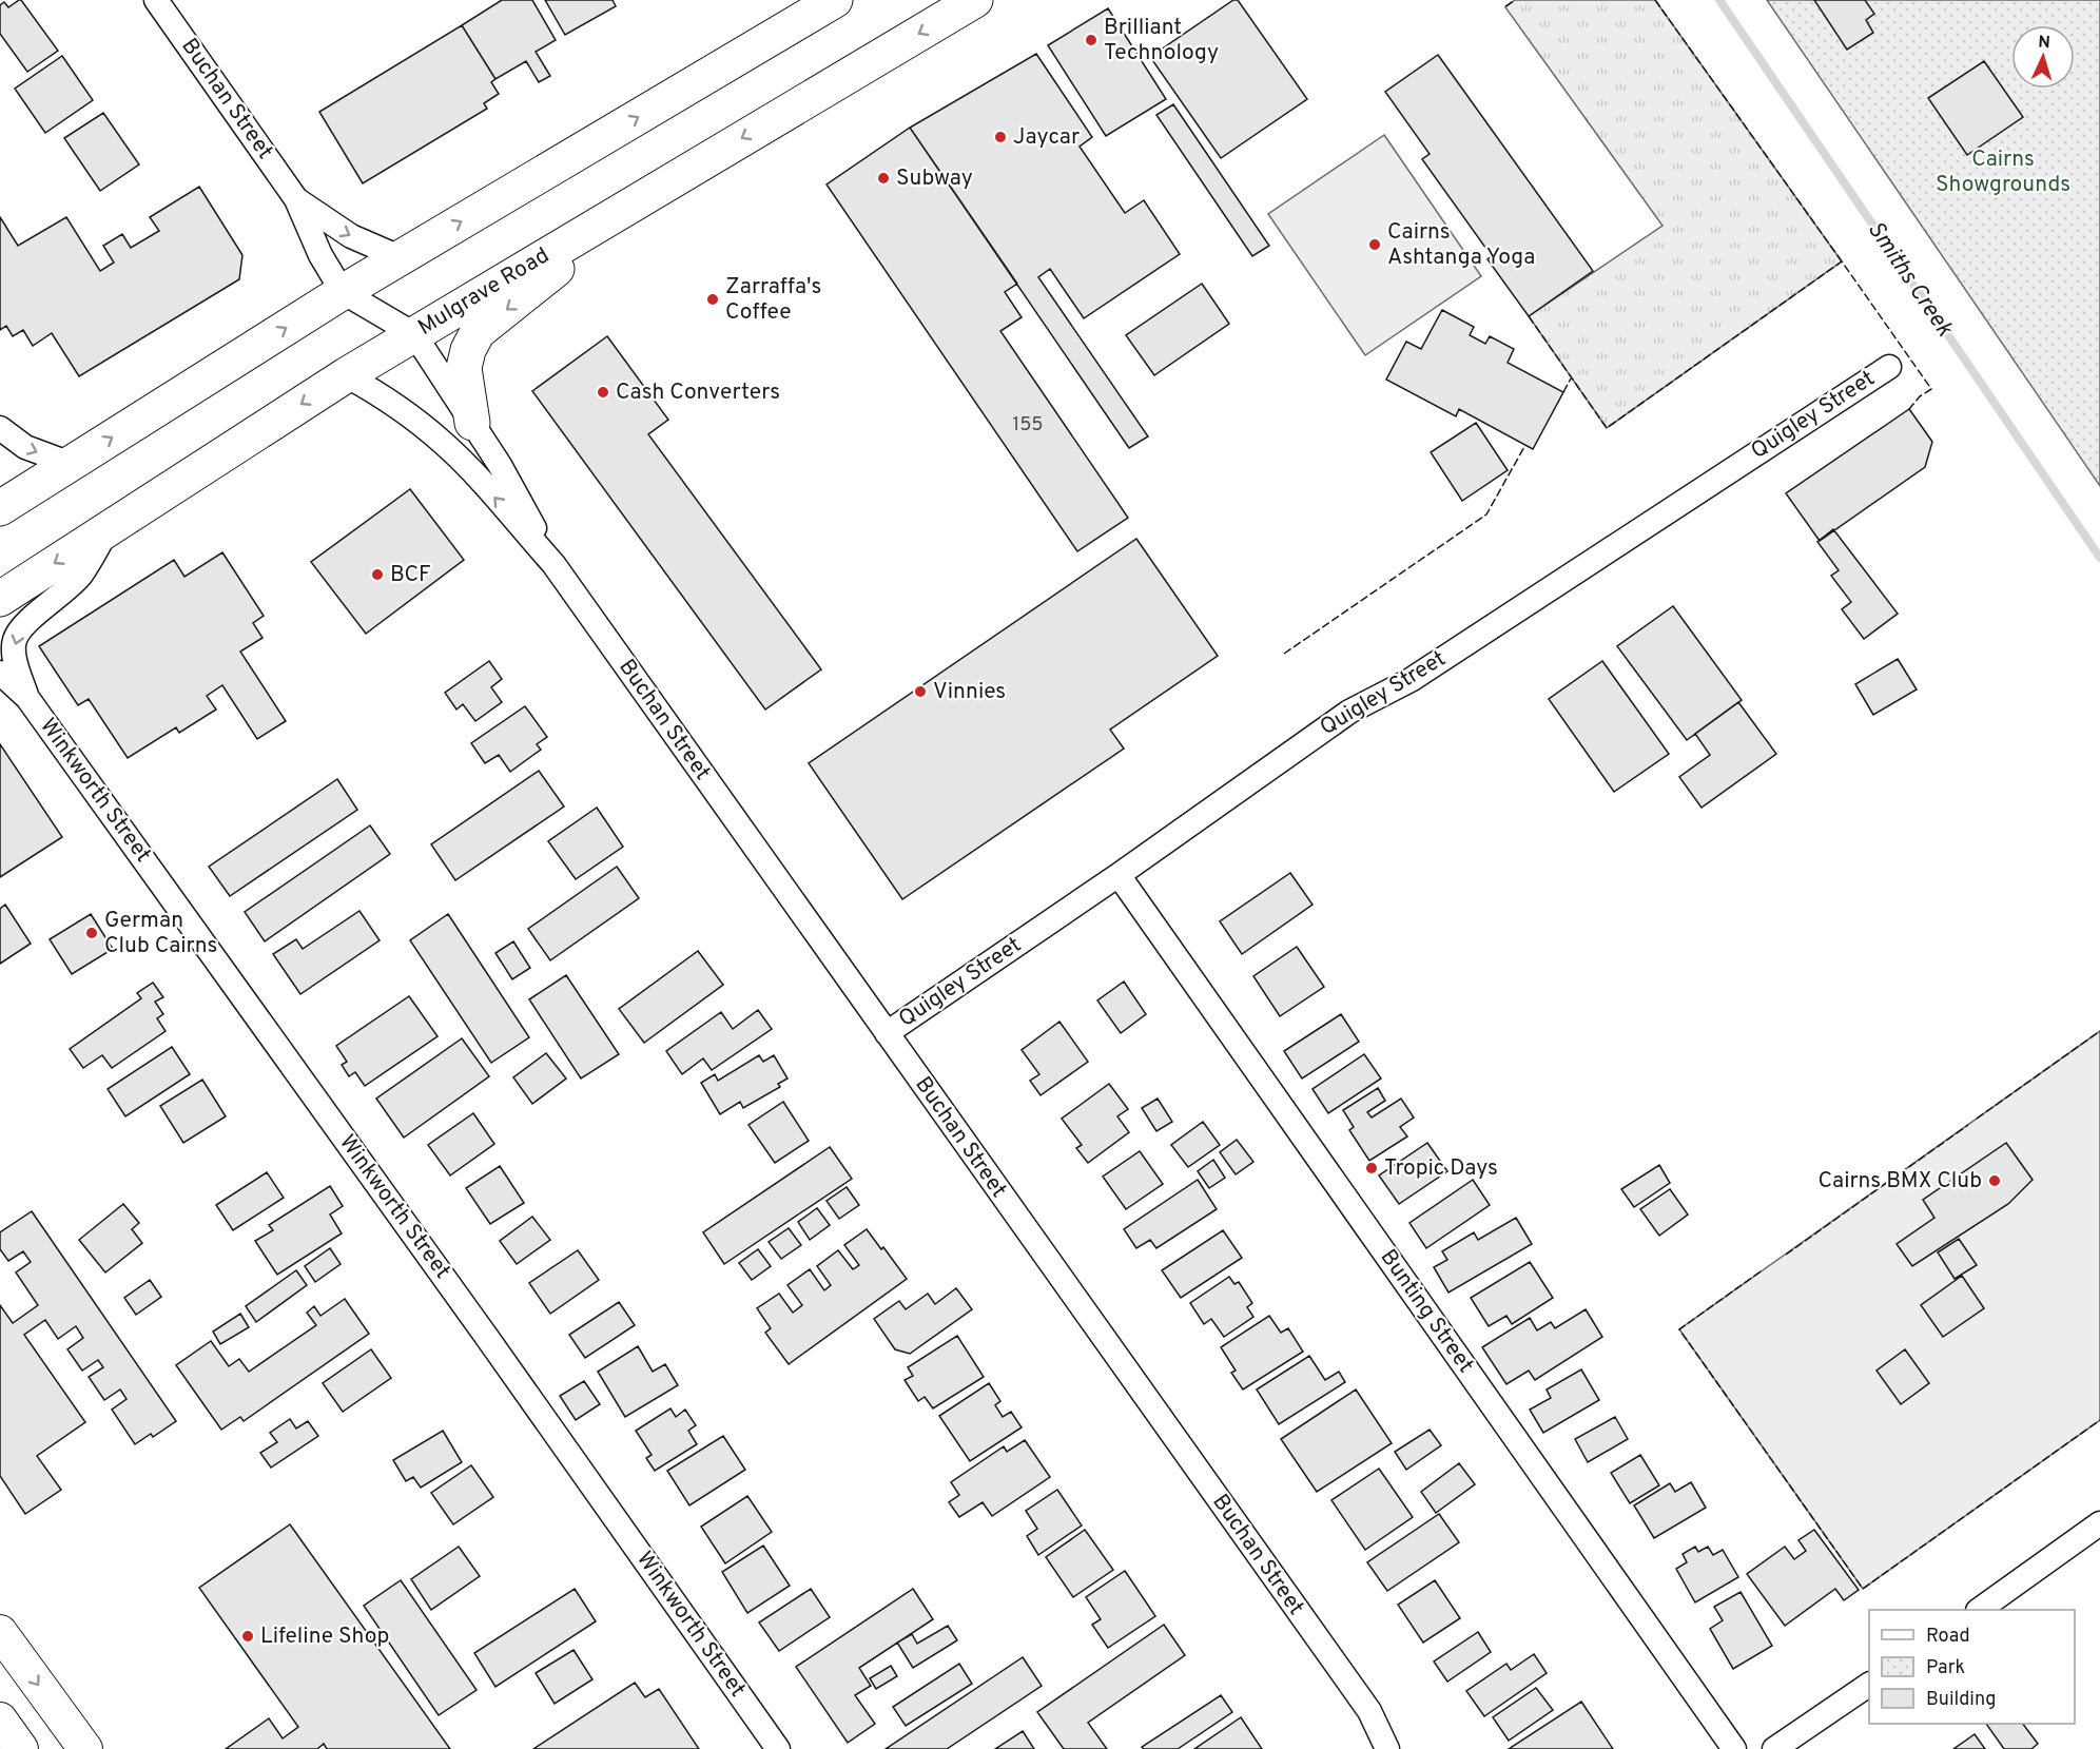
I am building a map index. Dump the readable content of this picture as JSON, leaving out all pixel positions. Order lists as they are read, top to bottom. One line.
{"streets":{"main road":["Mulgrave Road"],"street":["Buchan Street","Quigley Street","Winkworth Street","Bunting Street"]},"crossings":[["Buchan Street","Mulgrave Road"],["Buchan Street","Quigley Street"],["Quigley Street","Bunting Street"]],"water":["Smiths Creek"],"parks":["Cairns Showgrounds"],"places":["Brilliant Technology","Jaycar","Subway","Cairns Ashtanga Yoga","Zarraffa's Coffee","Cash Converters","BCF","Vinnies","German Club Cairns","Tropic Days","Cairns BMX Club","Lifeline Shop"],"house_numbers":["155"],"legend":["Road","Park","Building"],"north":"top"}
